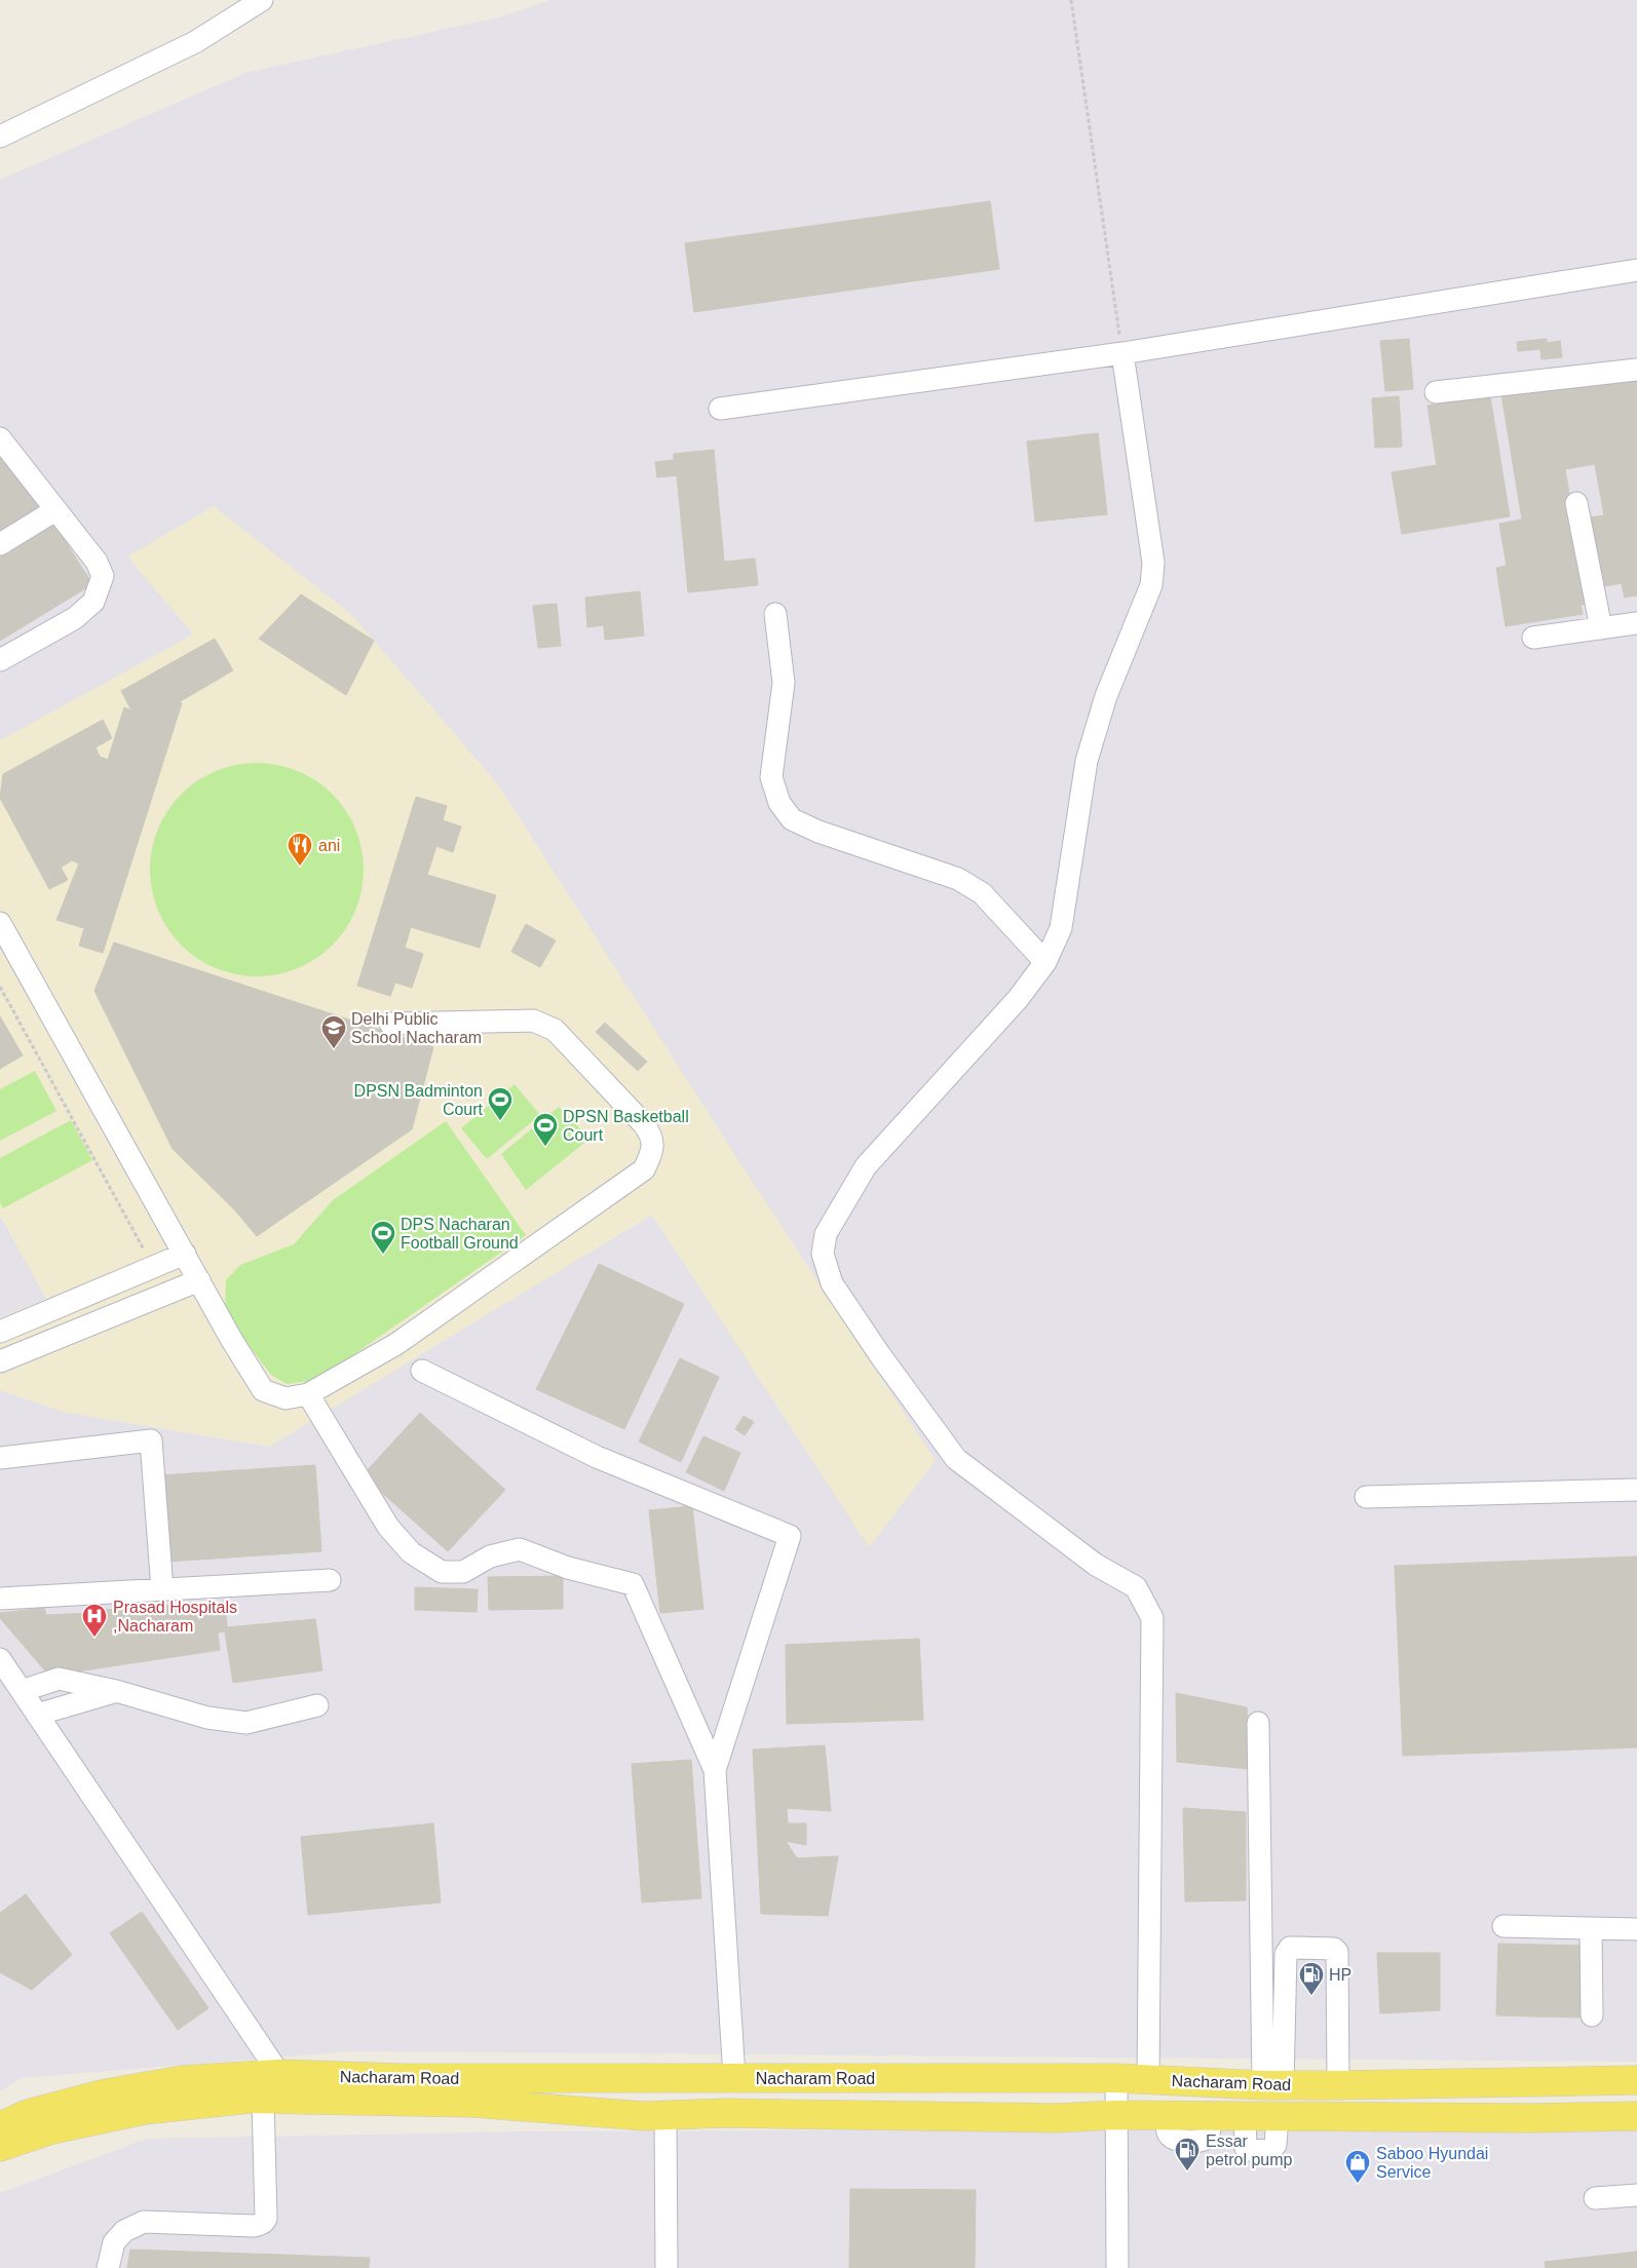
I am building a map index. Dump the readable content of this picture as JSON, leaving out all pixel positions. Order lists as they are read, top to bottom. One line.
{"streets":{"main road":["Nacharam Road"]},"places":{"restaurant":["ani"],"school or university":["Delhi Public School Nacharam"],"sports":["DPSN Badminton Court","DPSN Basketball Court","DPS Nacharan Football Ground"],"hospital":["Prasad Hospitals ,Nacharam"],"fuel station":["HP","Essar petrol pump"],"shop":["Saboo Hyundai Service"]}}
